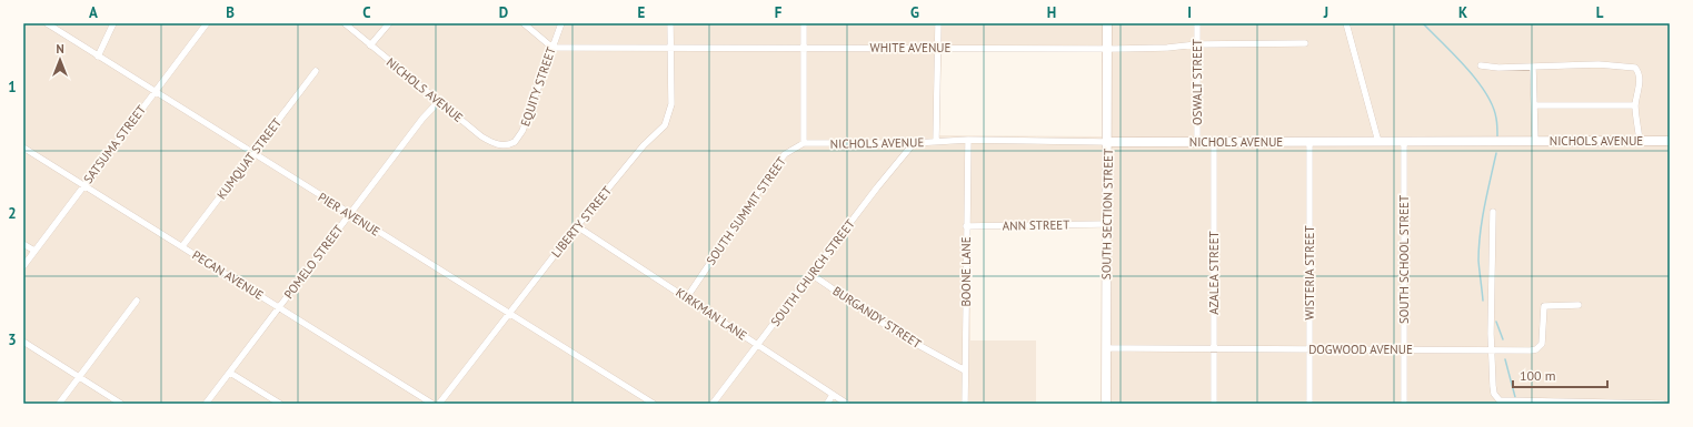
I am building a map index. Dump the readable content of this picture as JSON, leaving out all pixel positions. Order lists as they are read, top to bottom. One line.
{"streets":{"street":["WHITE AVENUE","OSWALT STREET","EQUITY STREET","NICHOLS AVENUE","SATSUMA STREET","KUMQUAT STREET","SOUTH SUMMIT STREET","PIER AVENUE","SOUTH SECTION STREET","LIBERTY STREET","ANN STREET","SOUTH SCHOOL STREET","POMELO STREET","BOONE LANE","SOUTH CHURCH STREET","AZALEA STREET","WISTERIA STREET","PECAN AVENUE","KIRKMAN LANE","BURGANDY STREET","DOGWOOD AVENUE"]},"crossings":[["WHITE AVENUE","OSWALT STREET"],["WHITE AVENUE","EQUITY STREET"],["WHITE AVENUE","SOUTH SECTION STREET"],["WHITE AVENUE","LIBERTY STREET"],["OSWALT STREET","NICHOLS AVENUE"],["EQUITY STREET","NICHOLS AVENUE"],["NICHOLS AVENUE","SOUTH SUMMIT STREET"],["NICHOLS AVENUE","SOUTH SECTION STREET"],["NICHOLS AVENUE","SOUTH SCHOOL STREET"],["NICHOLS AVENUE","POMELO STREET"],["NICHOLS AVENUE","BOONE LANE"],["NICHOLS AVENUE","SOUTH CHURCH STREET"],["NICHOLS AVENUE","AZALEA STREET"],["NICHOLS AVENUE","WISTERIA STREET"],["SATSUMA STREET","PIER AVENUE"],["SATSUMA STREET","PECAN AVENUE"],["KUMQUAT STREET","PIER AVENUE"],["KUMQUAT STREET","PECAN AVENUE"],["SOUTH SUMMIT STREET","KIRKMAN LANE"],["PIER AVENUE","LIBERTY STREET"],["PIER AVENUE","POMELO STREET"],["SOUTH SECTION STREET","ANN STREET"],["SOUTH SECTION STREET","DOGWOOD AVENUE"],["LIBERTY STREET","KIRKMAN LANE"],["ANN STREET","BOONE LANE"],["SOUTH SCHOOL STREET","DOGWOOD AVENUE"],["POMELO STREET","PECAN AVENUE"],["BOONE LANE","BURGANDY STREET"],["SOUTH CHURCH STREET","KIRKMAN LANE"],["SOUTH CHURCH STREET","BURGANDY STREET"],["AZALEA STREET","DOGWOOD AVENUE"],["WISTERIA STREET","DOGWOOD AVENUE"]],"scale_bar":"100 m","north":"top","grid":{"columns":["A","B","C","D","E","F","G","H","I","J","K","L"],"rows":["1","2","3"]}}
